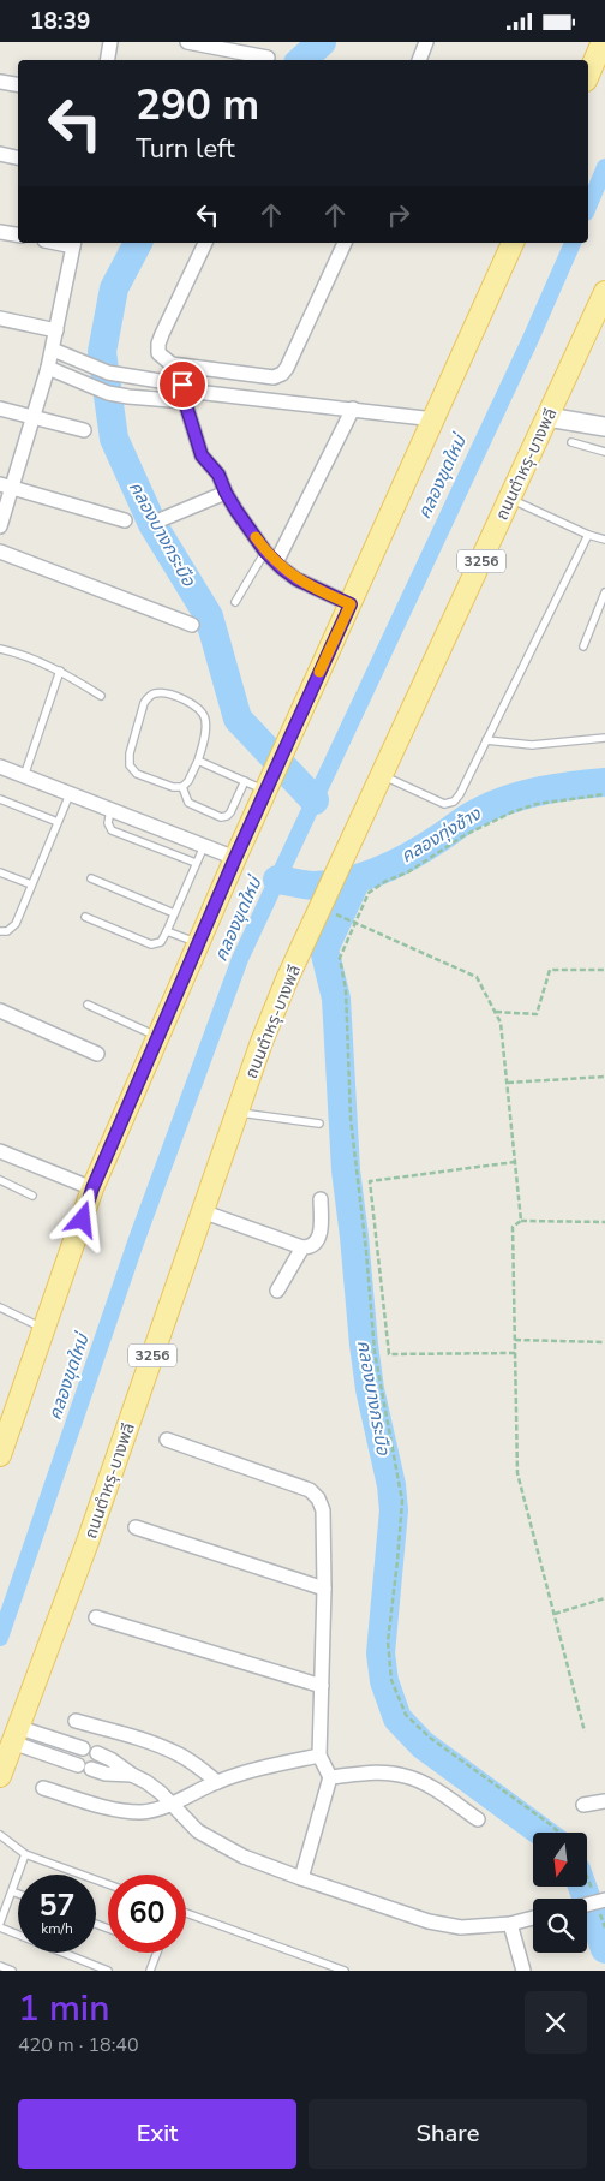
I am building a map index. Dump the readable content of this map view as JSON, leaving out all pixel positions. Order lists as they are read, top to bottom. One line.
{"streets":{"main road":["ถนนตำหรุ-บางพลี","3256"]},"water":["คลองขุดใหม่","คลองบางกระบือ","คลองทุ่งช้าง"],"north":"bottom","page":{"status":"18:39","turn":["290 m","Turn left"],"speed":"57 km/h","limit":"60","heading":["1 min","420 m · 18:40"],"buttons":["Exit","Share"]}}
